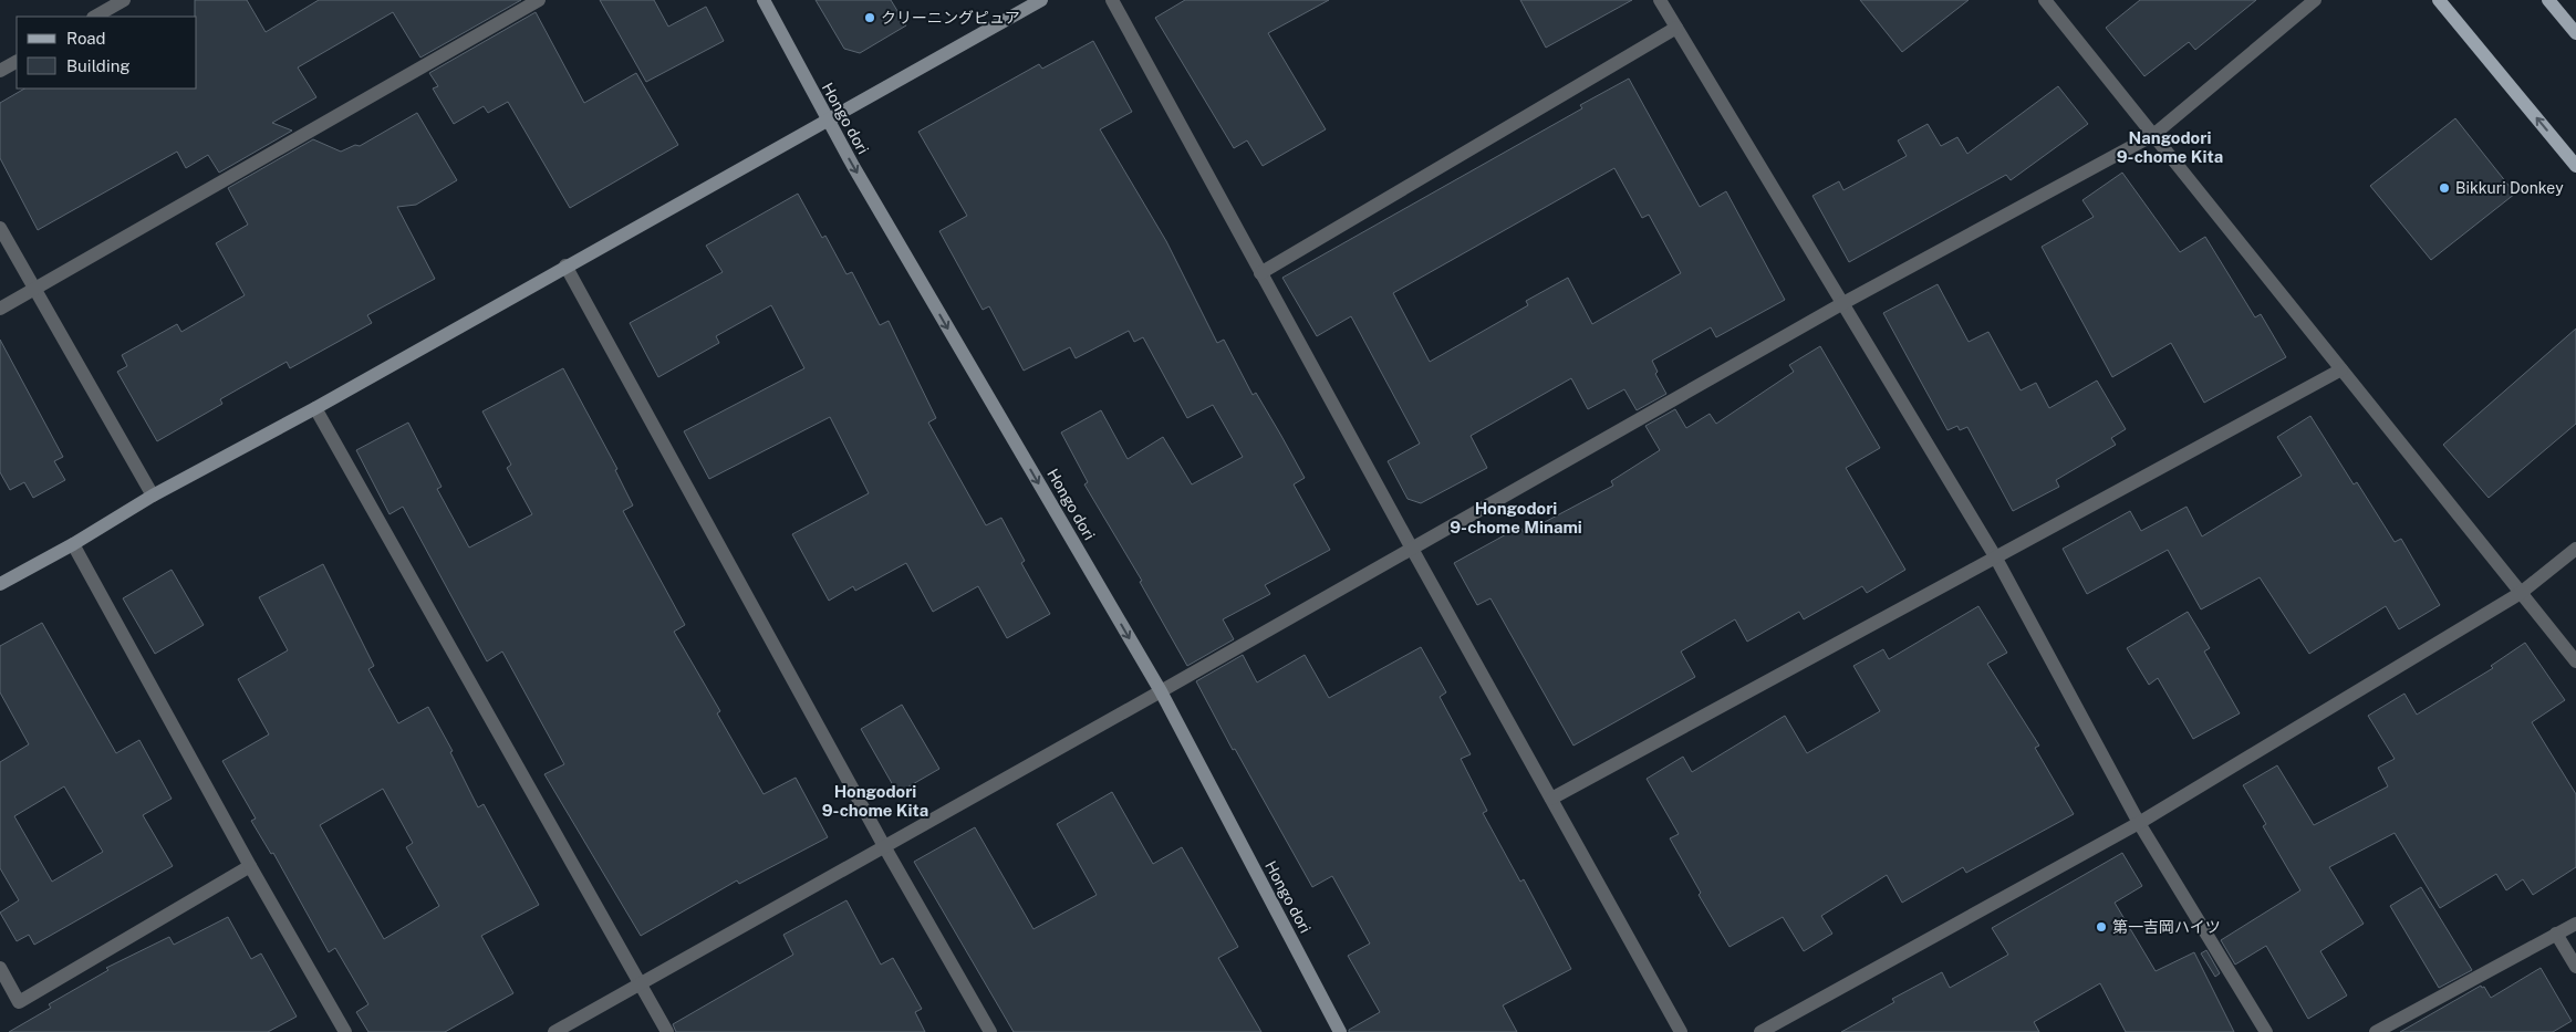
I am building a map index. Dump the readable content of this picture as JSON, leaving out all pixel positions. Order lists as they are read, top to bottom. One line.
{"streets":{"street":["Hongo dori"]},"one_way":["Hongo dori"],"districts":["Nangodori 9-chome Kita","Hongodori 9-chome Minami","Hongodori 9-chome Kita"],"places":["クリーニングピュア","Bikkuri Donkey","第一吉岡ハイツ"],"legend":["Road","Building"]}
